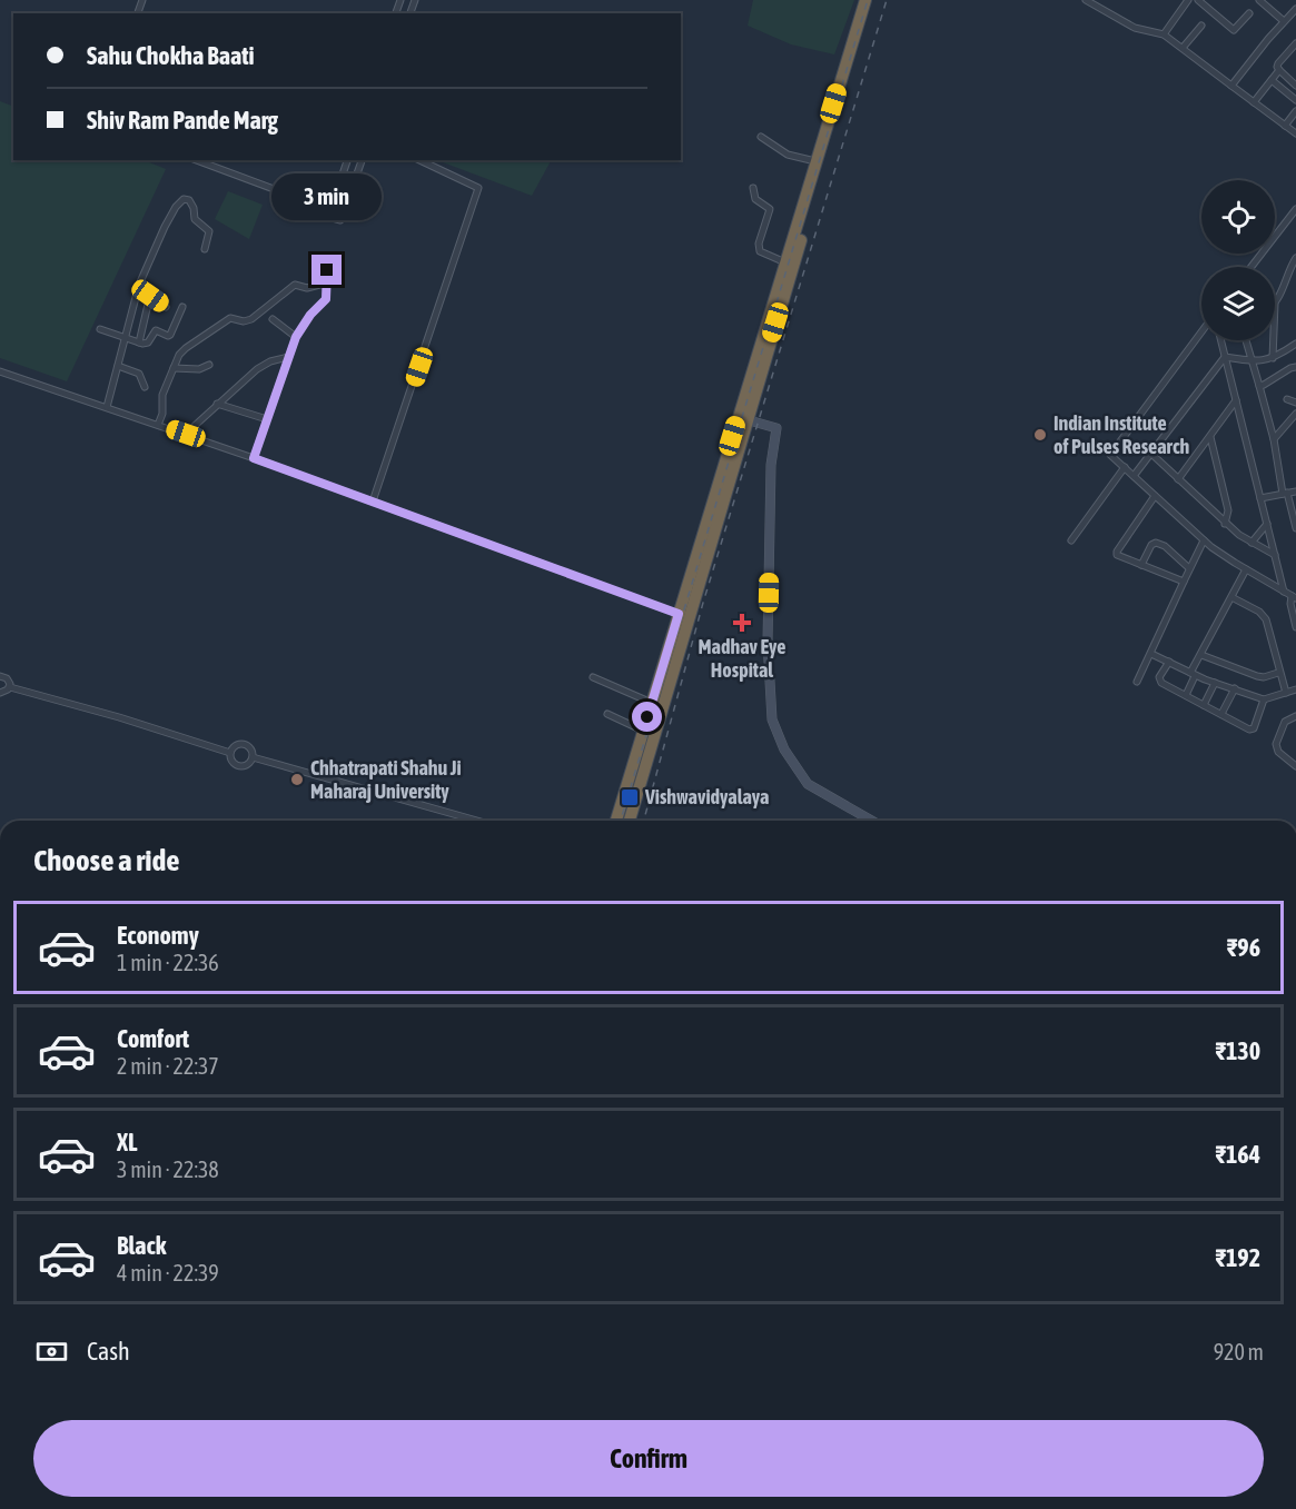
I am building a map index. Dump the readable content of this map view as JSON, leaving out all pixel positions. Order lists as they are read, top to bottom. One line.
{"places":{"other":["Indian Institute of Pulses Research","Chhatrapati Shahu Ji Maharaj University"],"health":["Madhav Eye Hospital"],"transit":["Vishwavidyalaya"]},"page":{"banner":["Sahu Chokha Baati","Shiv Ram Pande Marg"],"bubble":"3 min","heading":"Choose a ride","list":[{"name":"Economy","note":"1 min · 22:36","value":"₹96"},{"name":"Comfort","note":"2 min · 22:37","value":"₹130"},{"name":"XL","note":"3 min · 22:38","value":"₹164"},{"name":"Black","note":"4 min · 22:39","value":"₹192"}],"pay":["Cash","920 m"],"buttons":"Confirm"}}
